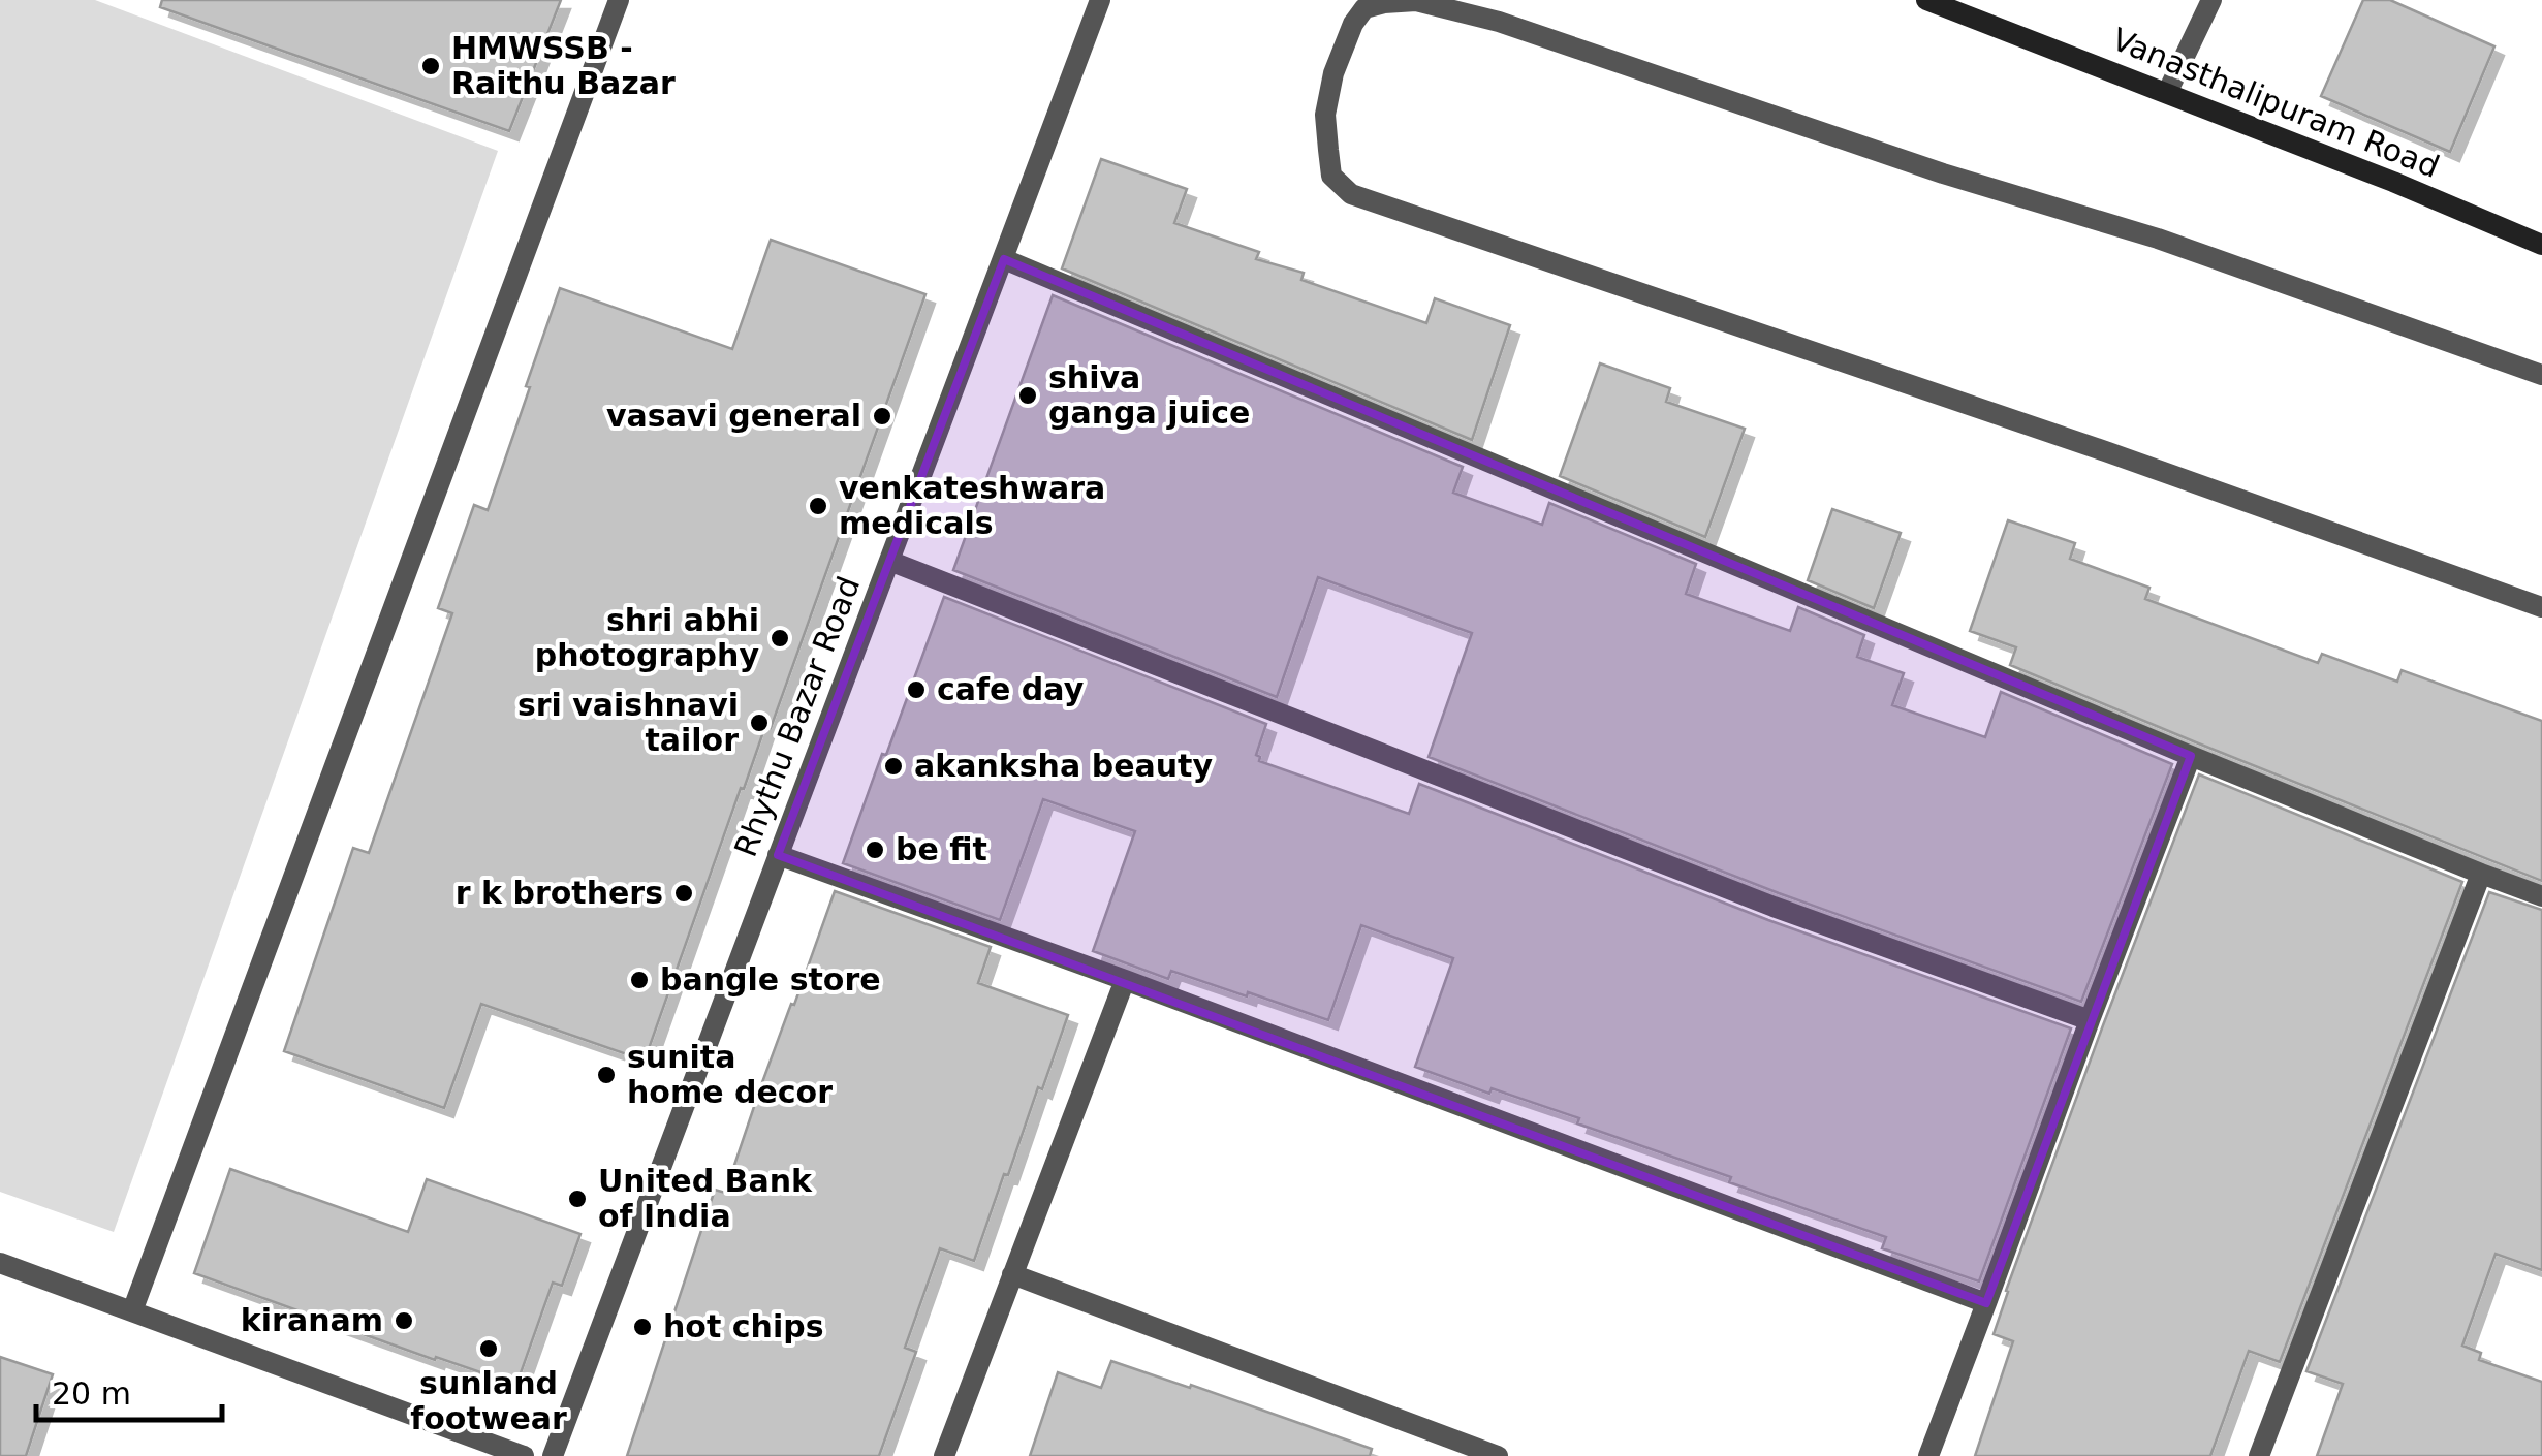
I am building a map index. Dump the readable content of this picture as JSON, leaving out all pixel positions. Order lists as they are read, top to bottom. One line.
{"streets":{"street":["Vanasthalipuram Road","Rhythu Bazar Road"]},"places":["HMWSSB - Raithu Bazar","shiva ganga juice","vasavi general","venkateshwara medicals","shri abhi photography","cafe day","sri vaishnavi tailor","akanksha beauty","be fit","r k brothers","bangle store","sunita home decor","United Bank of India","kiranam","hot chips","sunland footwear"],"scale_bar":"20 m"}
